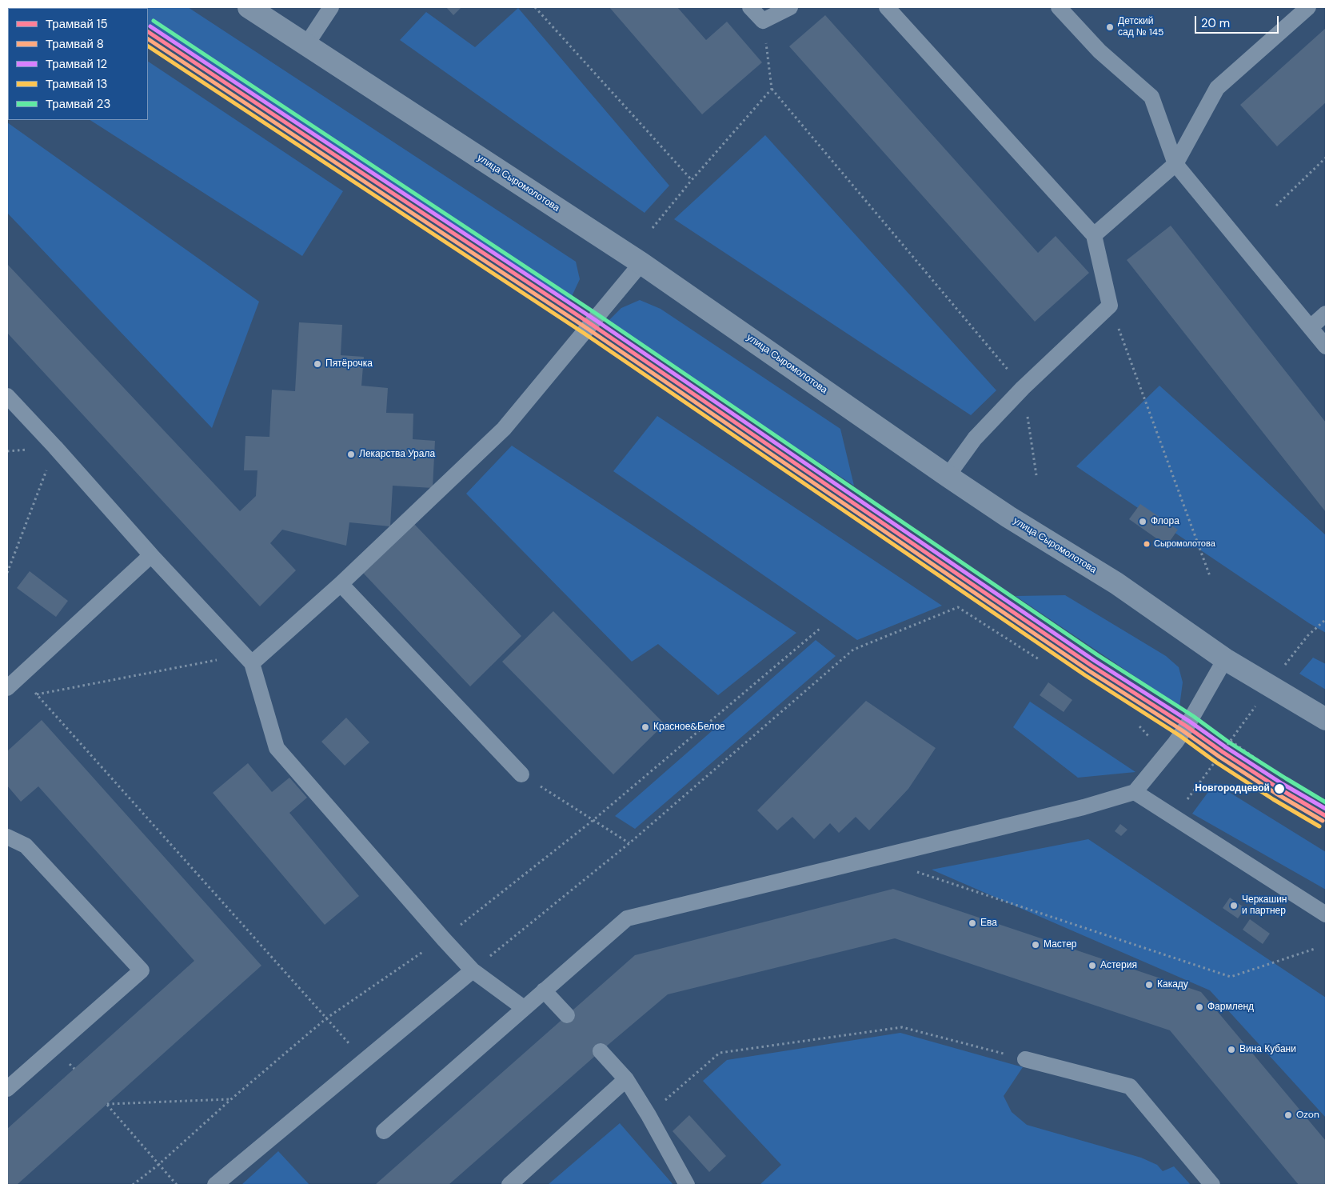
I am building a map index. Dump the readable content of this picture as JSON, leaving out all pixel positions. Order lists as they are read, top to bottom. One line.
{"streets":{"street":["улица Сыромолотова"]},"places":["Детский сад № 145","Пятёрочка","Лекарства Урала","Флора","Сыромолотова","Красное&Белое","Новгородцевой","Черкашин и партнер","Ева","Мастер","Астерия","Какаду","Фармленд","Вина Кубани","Ozon"],"lines":["tram line 23","tram line 12","tram line 15","tram line 8","tram line 13"],"legend":["Трамвай 15","Трамвай 8","Трамвай 12","Трамвай 13","Трамвай 23"],"scale_bar":"20 m"}
